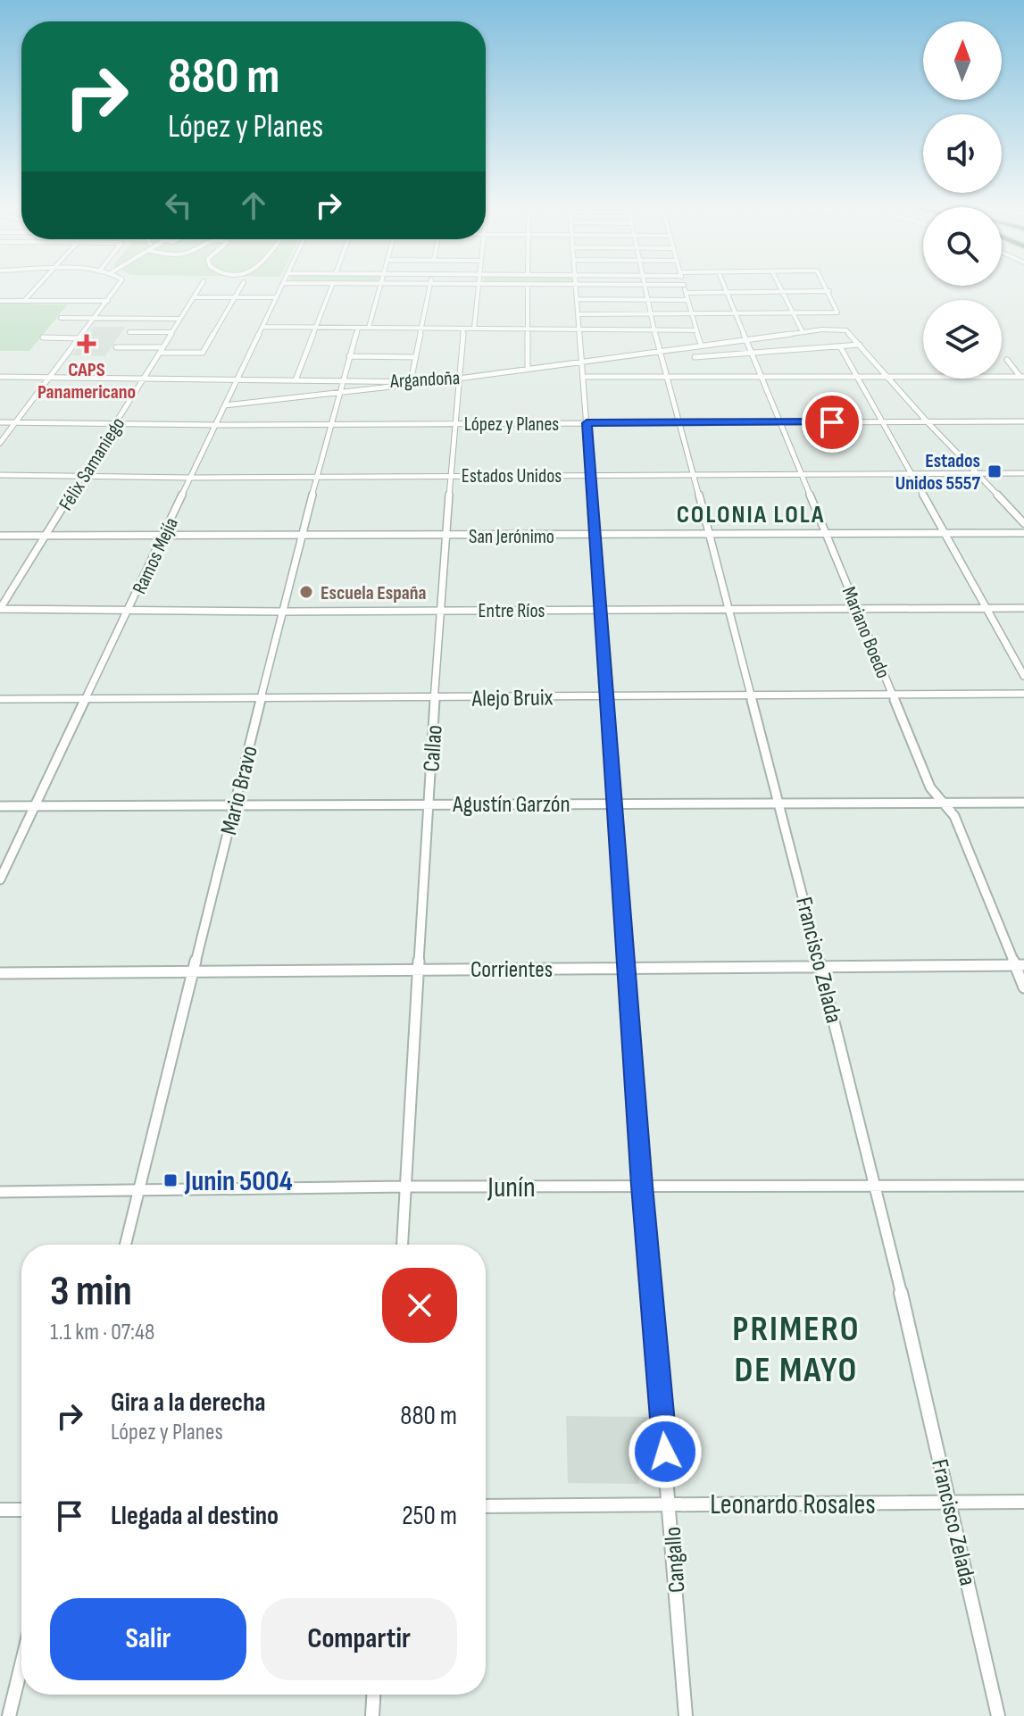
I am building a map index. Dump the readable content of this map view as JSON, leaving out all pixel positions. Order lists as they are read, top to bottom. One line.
{"streets":{"street":["Argandoña","López y Planes","Félix Samaniego","Estados Unidos","San Jerónimo","Ramos Mejía","Entre Ríos","Mariano Boedo","Alejo Bruix","Callao","Mario Bravo","Agustín Garzón","Francisco Zelada","Corrientes","Junín","Leonardo Rosales","Cangallo"]},"crossings":[["Argandoña","Félix Samaniego"],["Argandoña","Ramos Mejía"],["Argandoña","Mariano Boedo"],["Argandoña","Callao"],["Argandoña","Mario Bravo"],["Argandoña","Francisco Zelada"],["Argandoña","Cangallo"],["López y Planes","Félix Samaniego"],["López y Planes","Ramos Mejía"],["López y Planes","Mariano Boedo"],["López y Planes","Callao"],["López y Planes","Mario Bravo"],["López y Planes","Francisco Zelada"],["López y Planes","Cangallo"],["Félix Samaniego","Estados Unidos"],["Félix Samaniego","San Jerónimo"],["Félix Samaniego","Entre Ríos"],["Estados Unidos","Ramos Mejía"],["Estados Unidos","Mariano Boedo"],["Estados Unidos","Callao"],["Estados Unidos","Mario Bravo"],["Estados Unidos","Francisco Zelada"],["Estados Unidos","Cangallo"],["San Jerónimo","Ramos Mejía"],["San Jerónimo","Mariano Boedo"],["San Jerónimo","Callao"],["San Jerónimo","Mario Bravo"],["San Jerónimo","Francisco Zelada"],["San Jerónimo","Cangallo"],["Ramos Mejía","Entre Ríos"],["Ramos Mejía","Alejo Bruix"],["Ramos Mejía","Agustín Garzón"],["Entre Ríos","Mariano Boedo"],["Entre Ríos","Callao"],["Entre Ríos","Mario Bravo"],["Entre Ríos","Francisco Zelada"],["Entre Ríos","Cangallo"],["Mariano Boedo","Alejo Bruix"],["Mariano Boedo","Agustín Garzón"],["Mariano Boedo","Corrientes"],["Alejo Bruix","Callao"],["Alejo Bruix","Mario Bravo"],["Alejo Bruix","Francisco Zelada"],["Alejo Bruix","Cangallo"],["Callao","Agustín Garzón"],["Callao","Corrientes"],["Callao","Junín"],["Mario Bravo","Agustín Garzón"],["Mario Bravo","Corrientes"],["Mario Bravo","Junín"],["Agustín Garzón","Francisco Zelada"],["Agustín Garzón","Cangallo"],["Francisco Zelada","Corrientes"],["Francisco Zelada","Junín"],["Francisco Zelada","Leonardo Rosales"],["Corrientes","Cangallo"],["Junín","Cangallo"],["Leonardo Rosales","Cangallo"]],"districts":["COLONIA LOLA","PRIMERO DE MAYO"],"places":{"health":["CAPS Panamericano"],"transit":["Estados Unidos 5557","Junin 5004"],"other":["Escuela España"]},"north":"top","page":{"turn":["880 m","López y Planes"],"heading":["3 min","1.1 km · 07:48"],"list":[{"name":"Gira a la derecha","note":"López y Planes","value":"880 m"},{"name":"Llegada al destino","value":"250 m"}],"buttons":["Salir","Compartir"]}}
